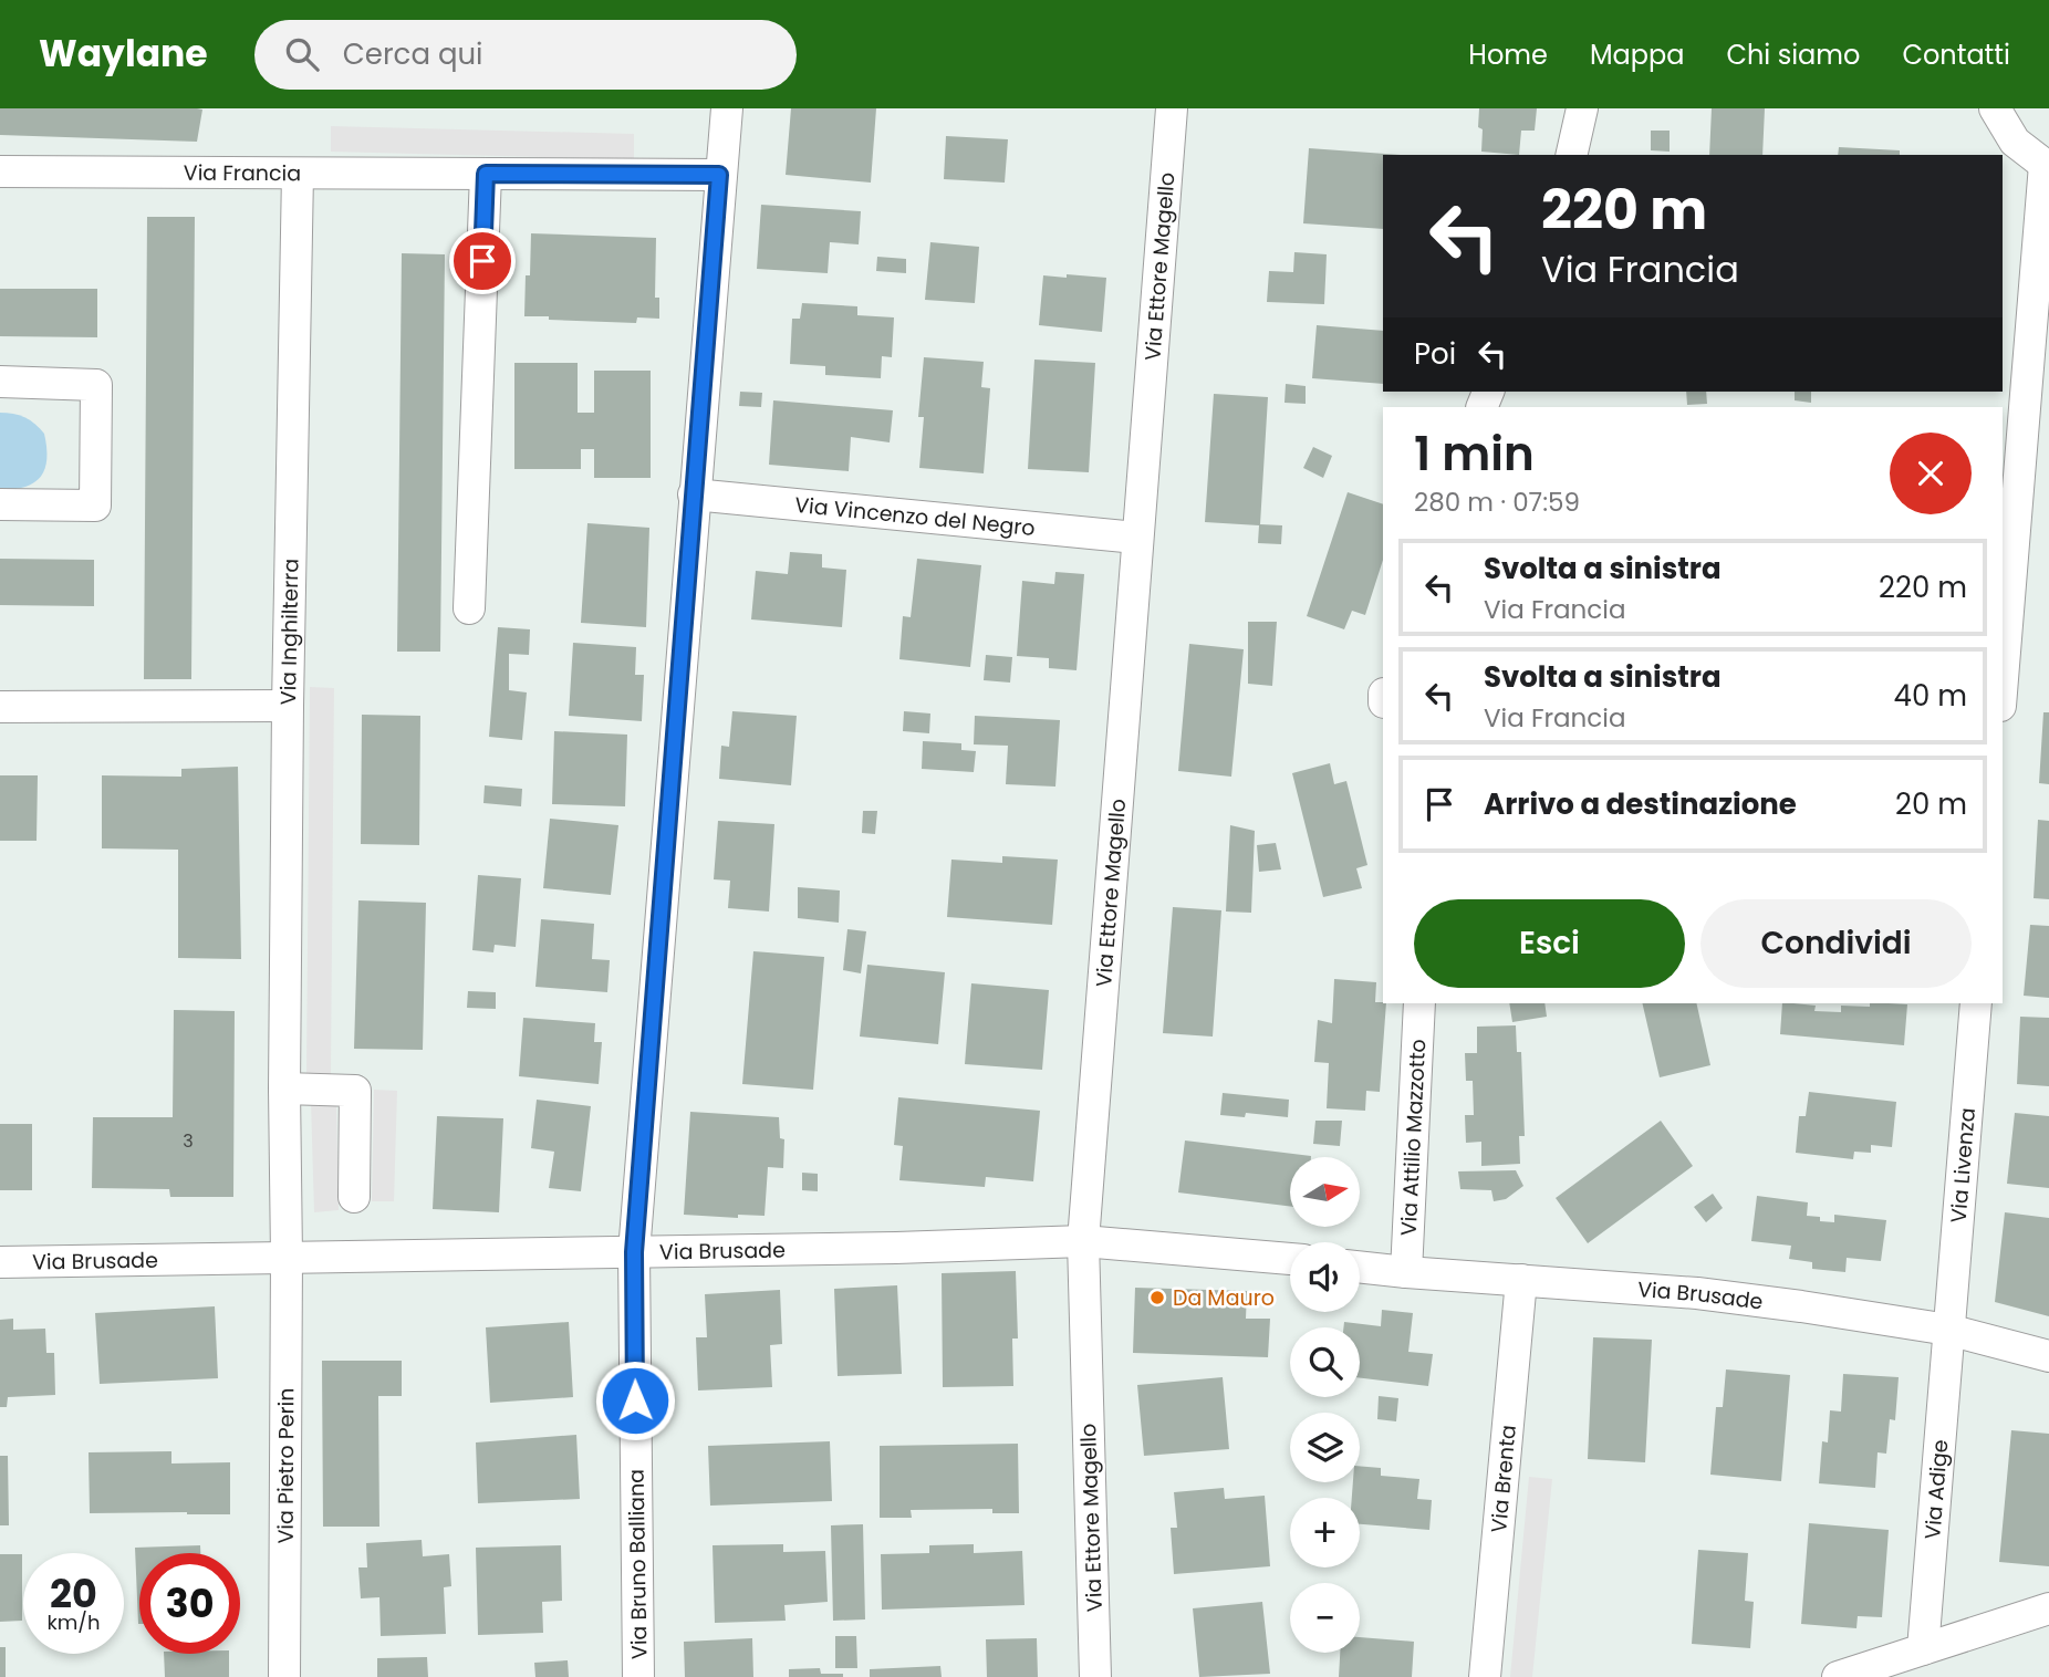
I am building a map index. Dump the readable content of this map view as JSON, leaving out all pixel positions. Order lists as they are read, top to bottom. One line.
{"streets":{"street":["Via Francia","Via Ettore Magello","Via Vincenzo del Negro","Via Inghilterra","Via Attilio Mazzotto","Via Livenza","Via Brusade","Via Pietro Perin","Via Brenta","Via Adige","Via Bruno Balliana"]},"crossings":[["Via Francia","Via Inghilterra"],["Via Francia","Via Bruno Balliana"],["Via Ettore Magello","Via Vincenzo del Negro"],["Via Ettore Magello","Via Brusade"],["Via Vincenzo del Negro","Via Bruno Balliana"],["Via Inghilterra","Via Brusade"],["Via Inghilterra","Via Pietro Perin"],["Via Attilio Mazzotto","Via Brusade"],["Via Livenza","Via Brusade"],["Via Livenza","Via Adige"],["Via Brusade","Via Pietro Perin"],["Via Brusade","Via Brenta"],["Via Brusade","Via Adige"],["Via Brusade","Via Bruno Balliana"]],"places":["Da Mauro"],"house_numbers":["3"],"north":"right","page":{"header":"Waylane","search":"Cerca qui","nav":["Home","Mappa","Chi siamo","Contatti"],"turn":["220 m","Via Francia"],"then":"Poi","heading":["1 min","280 m · 07:59"],"list":[{"name":"Svolta a sinistra","note":"Via Francia","value":"220 m"},{"name":"Svolta a sinistra","note":"Via Francia","value":"40 m"},{"name":"Arrivo a destinazione","value":"20 m"}],"buttons":["Esci","Condividi"],"map_buttons":["+","−"],"speed":"20 km/h","limit":"30"}}
